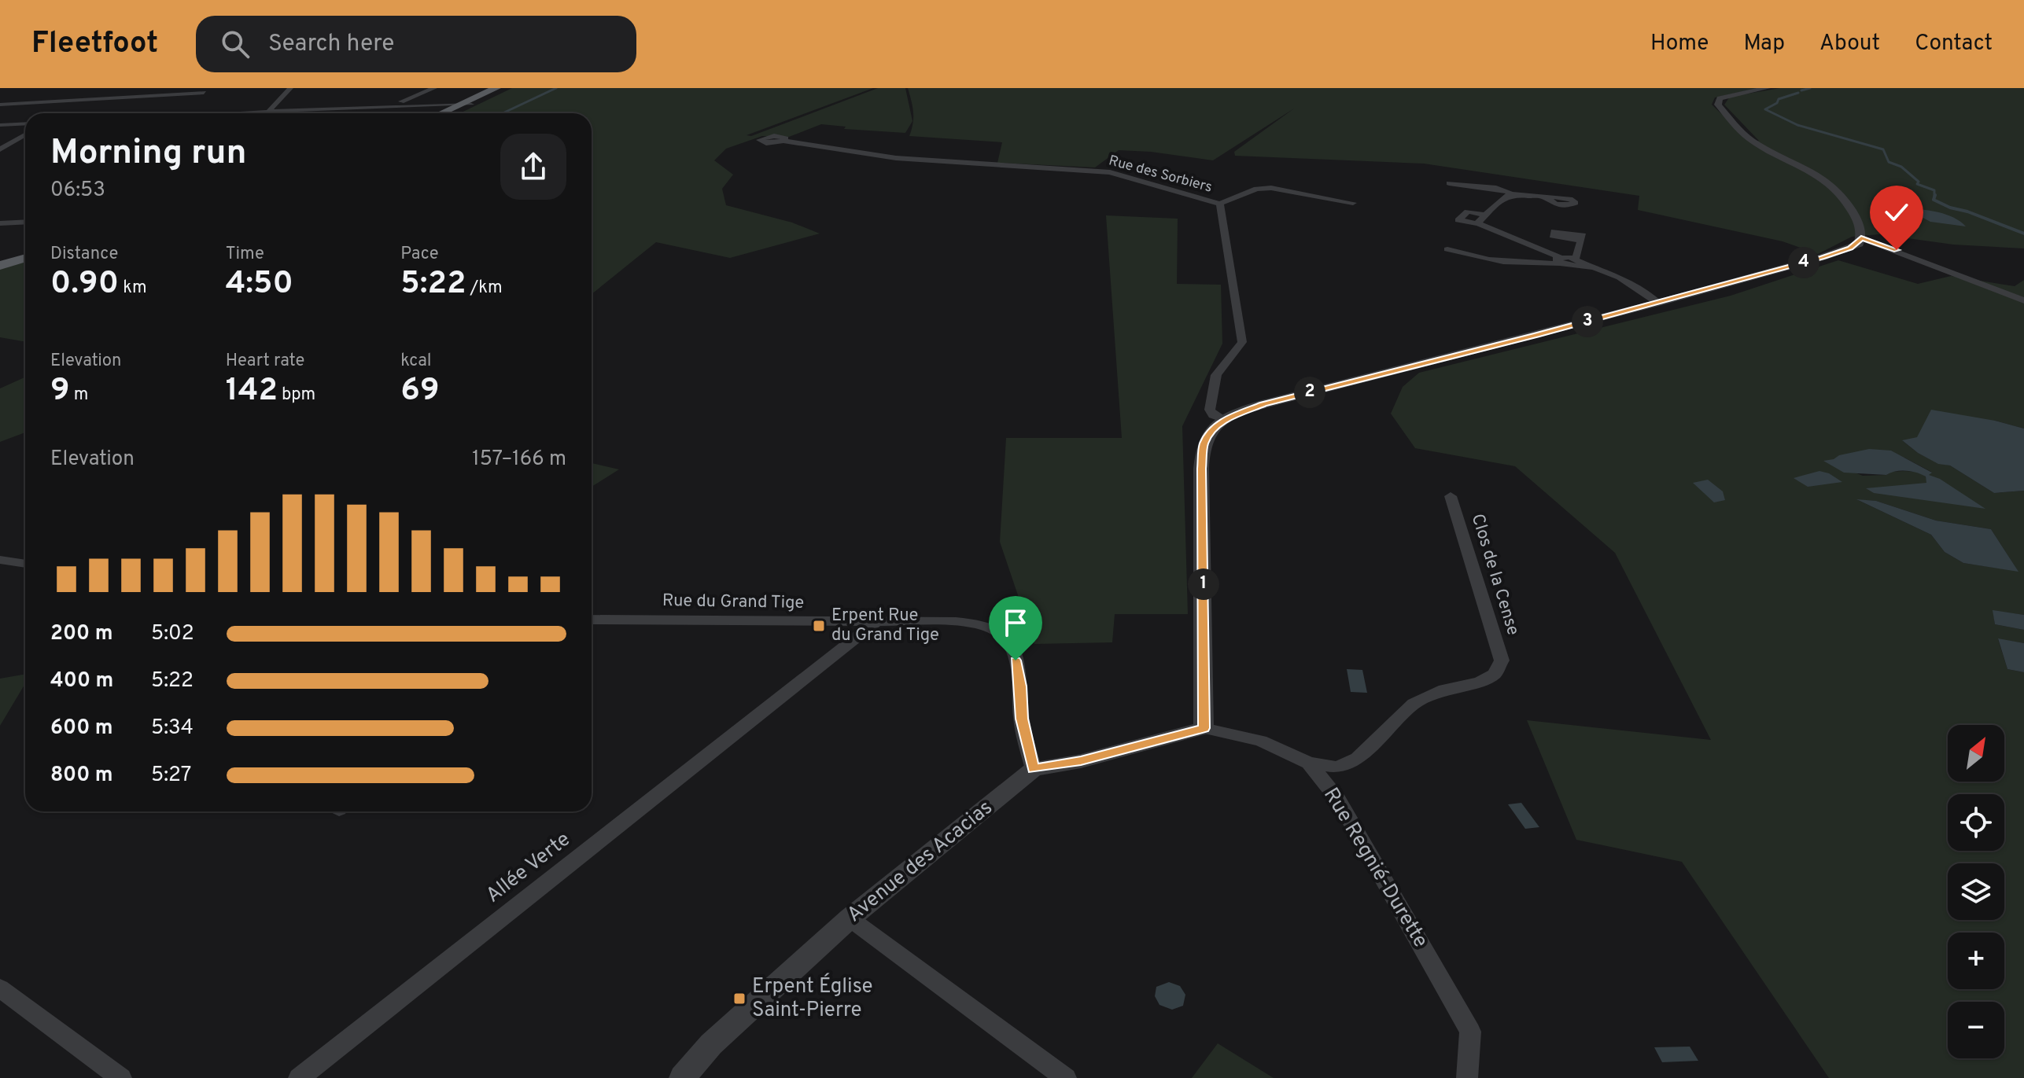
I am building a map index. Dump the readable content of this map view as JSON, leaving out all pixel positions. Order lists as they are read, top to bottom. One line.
{"streets":{"street":["Rue des Sorbiers","Clos de la Cense","Rue du Grand Tige","Avenue des Acacias","Allée Verte","Rue Regnié-Durette"]},"crossings":[["Clos de la Cense","Rue Regnié-Durette"],["Rue du Grand Tige","Avenue des Acacias"],["Rue du Grand Tige","Allée Verte"],["Avenue des Acacias","Rue Regnié-Durette"]],"places":{"transit":["Erpent Rue du Grand Tige","Erpent Église Saint-Pierre"]},"north":"top right","page":{"header":"Fleetfoot","search":"Search here","nav":["Home","Map","About","Contact"],"heading":["Morning run","06:53"],"stats":[["Distance","0.90 km"],["Time","4:50"],["Pace","5:22 /km"],["Elevation","9 m"],["Heart rate","142 bpm"],["kcal","69"]],"pins":["4","3","2","1"],"chart":["Elevation","157–166 m"],"list":[{"name":"200 m","note":"5:02"},{"name":"400 m","note":"5:22"},{"name":"600 m","note":"5:34"},{"name":"800 m","note":"5:27"}],"map_buttons":["+","−"]}}
